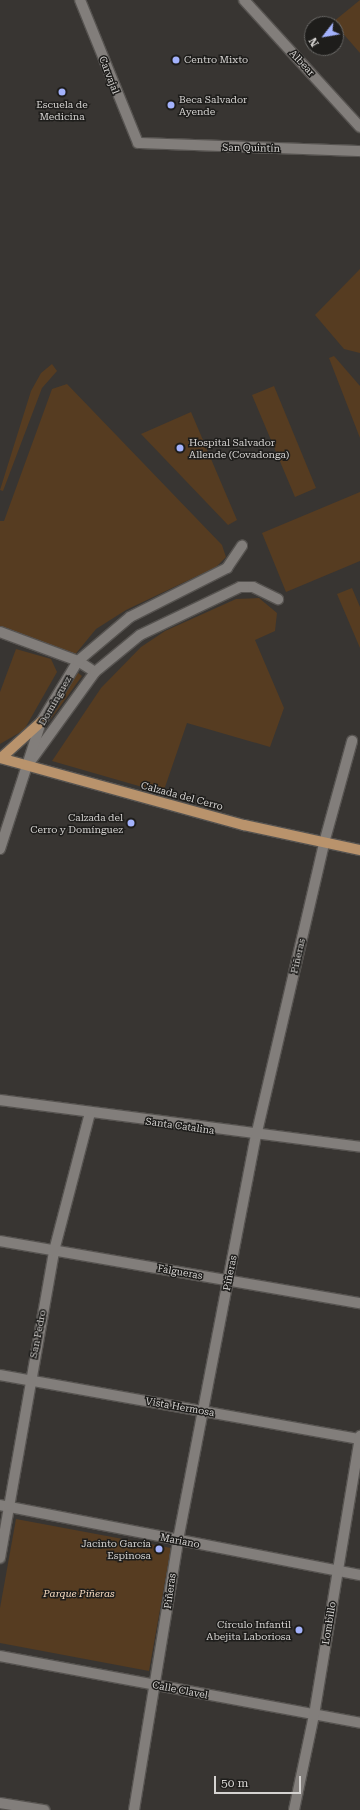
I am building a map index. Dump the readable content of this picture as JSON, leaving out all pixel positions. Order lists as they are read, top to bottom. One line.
{"streets":{"main road":["Calzada del Cerro"],"street":["Albear","Carvajal","San Quintín","Domínguez","Piñeras","Santa Catalina","Falgueras","San Pedro","Vista Hermosa","Mariano","Lombillo","Calle Clavel"]},"crossings":[["Carvajal","San Quintín"],["Domínguez","Calzada del Cerro"],["Calzada del Cerro","Piñeras"],["Piñeras","Santa Catalina"],["Piñeras","Falgueras"],["Piñeras","Vista Hermosa"],["Piñeras","Mariano"],["Piñeras","Calle Clavel"],["Santa Catalina","San Pedro"],["Falgueras","San Pedro"],["San Pedro","Vista Hermosa"],["San Pedro","Mariano"],["Vista Hermosa","Lombillo"],["Mariano","Lombillo"],["Lombillo","Calle Clavel"]],"parks":["Parque Piñeras"],"places":["Centro Mixto","Escuela de Medicina","Beca Salvador Ayende","Hospital Salvador Allende (Covadonga)","Calzada del Cerro y Domínguez","Jacinto García Espinosa","Círculo Infantil Abejita Laboriosa"],"scale_bar":"50 m","north":"bottom left"}
